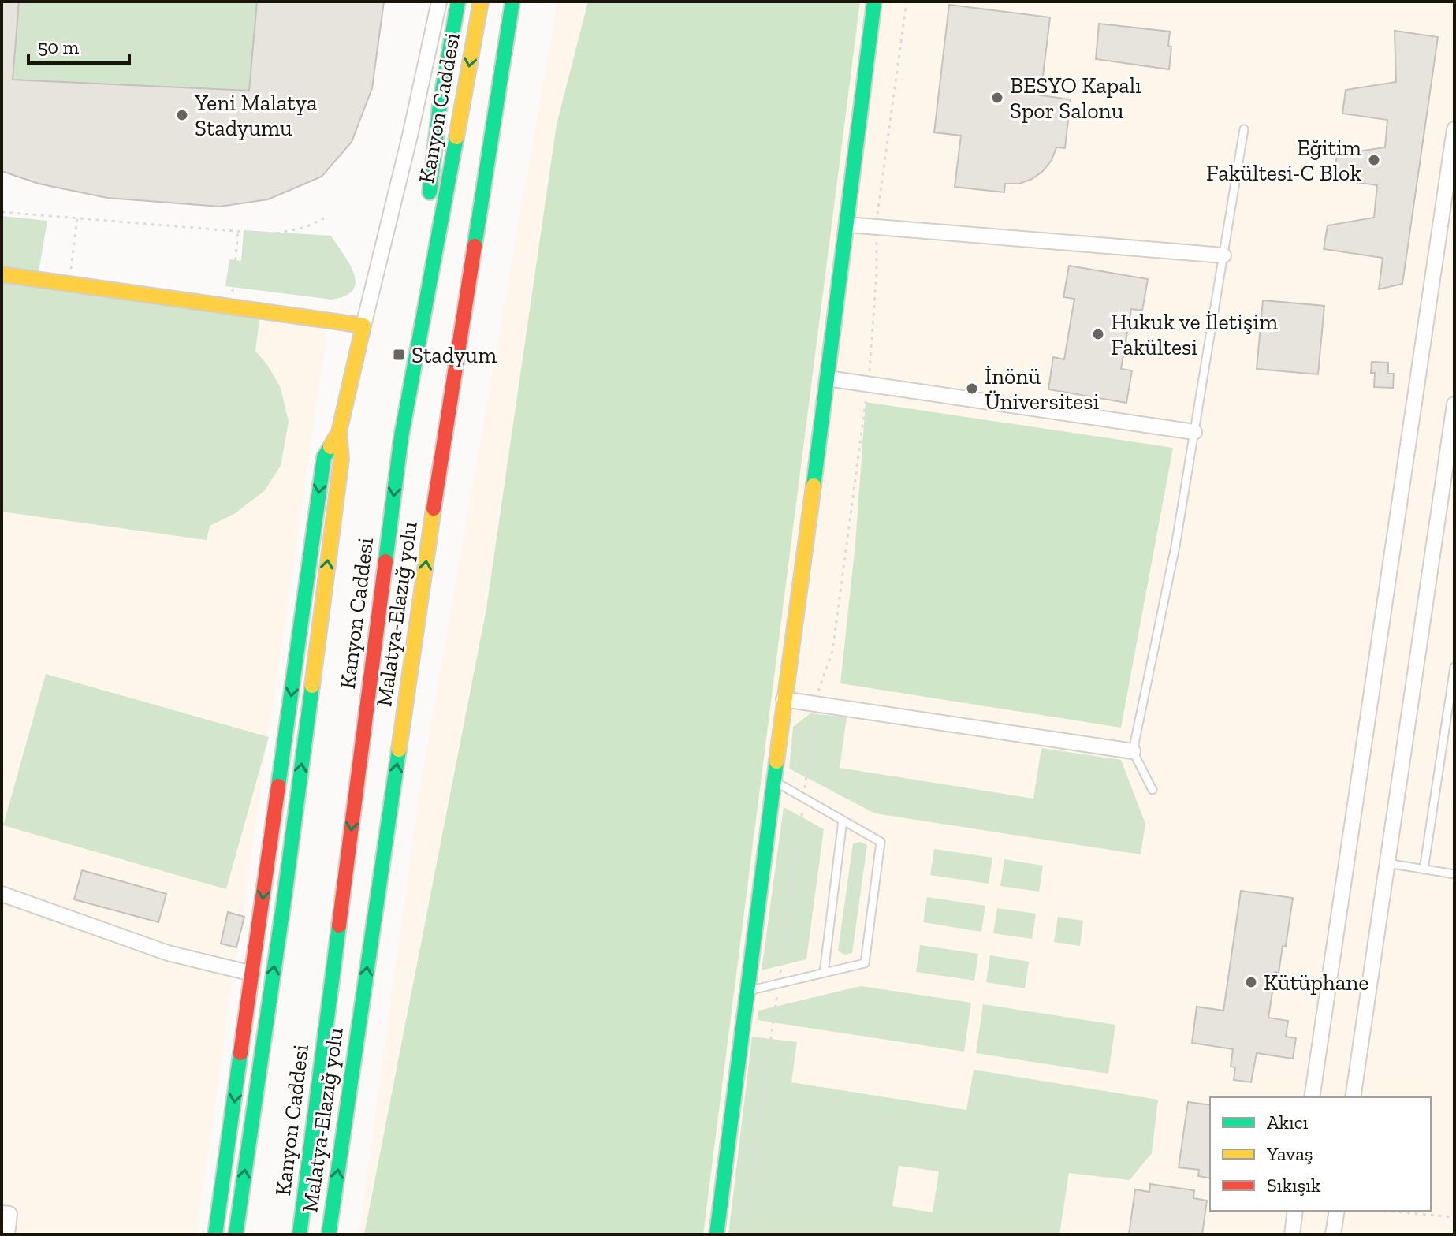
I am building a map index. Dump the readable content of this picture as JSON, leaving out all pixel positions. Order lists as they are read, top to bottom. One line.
{"streets":{"main road":["Kanyon Caddesi","Malatya-Elazığ yolu"]},"places":{"other":["BESYO Kapalı Spor Salonu","Yeni Malatya Stadyumu","Eğitim Fakültesi-C Blok","Hukuk ve İletişim Fakültesi","İnönü Üniversitesi","Kütüphane"],"transit":["Stadyum"]},"legend":["Akıcı","Yavaş","Sıkışık"],"scale_bar":"50 m"}
